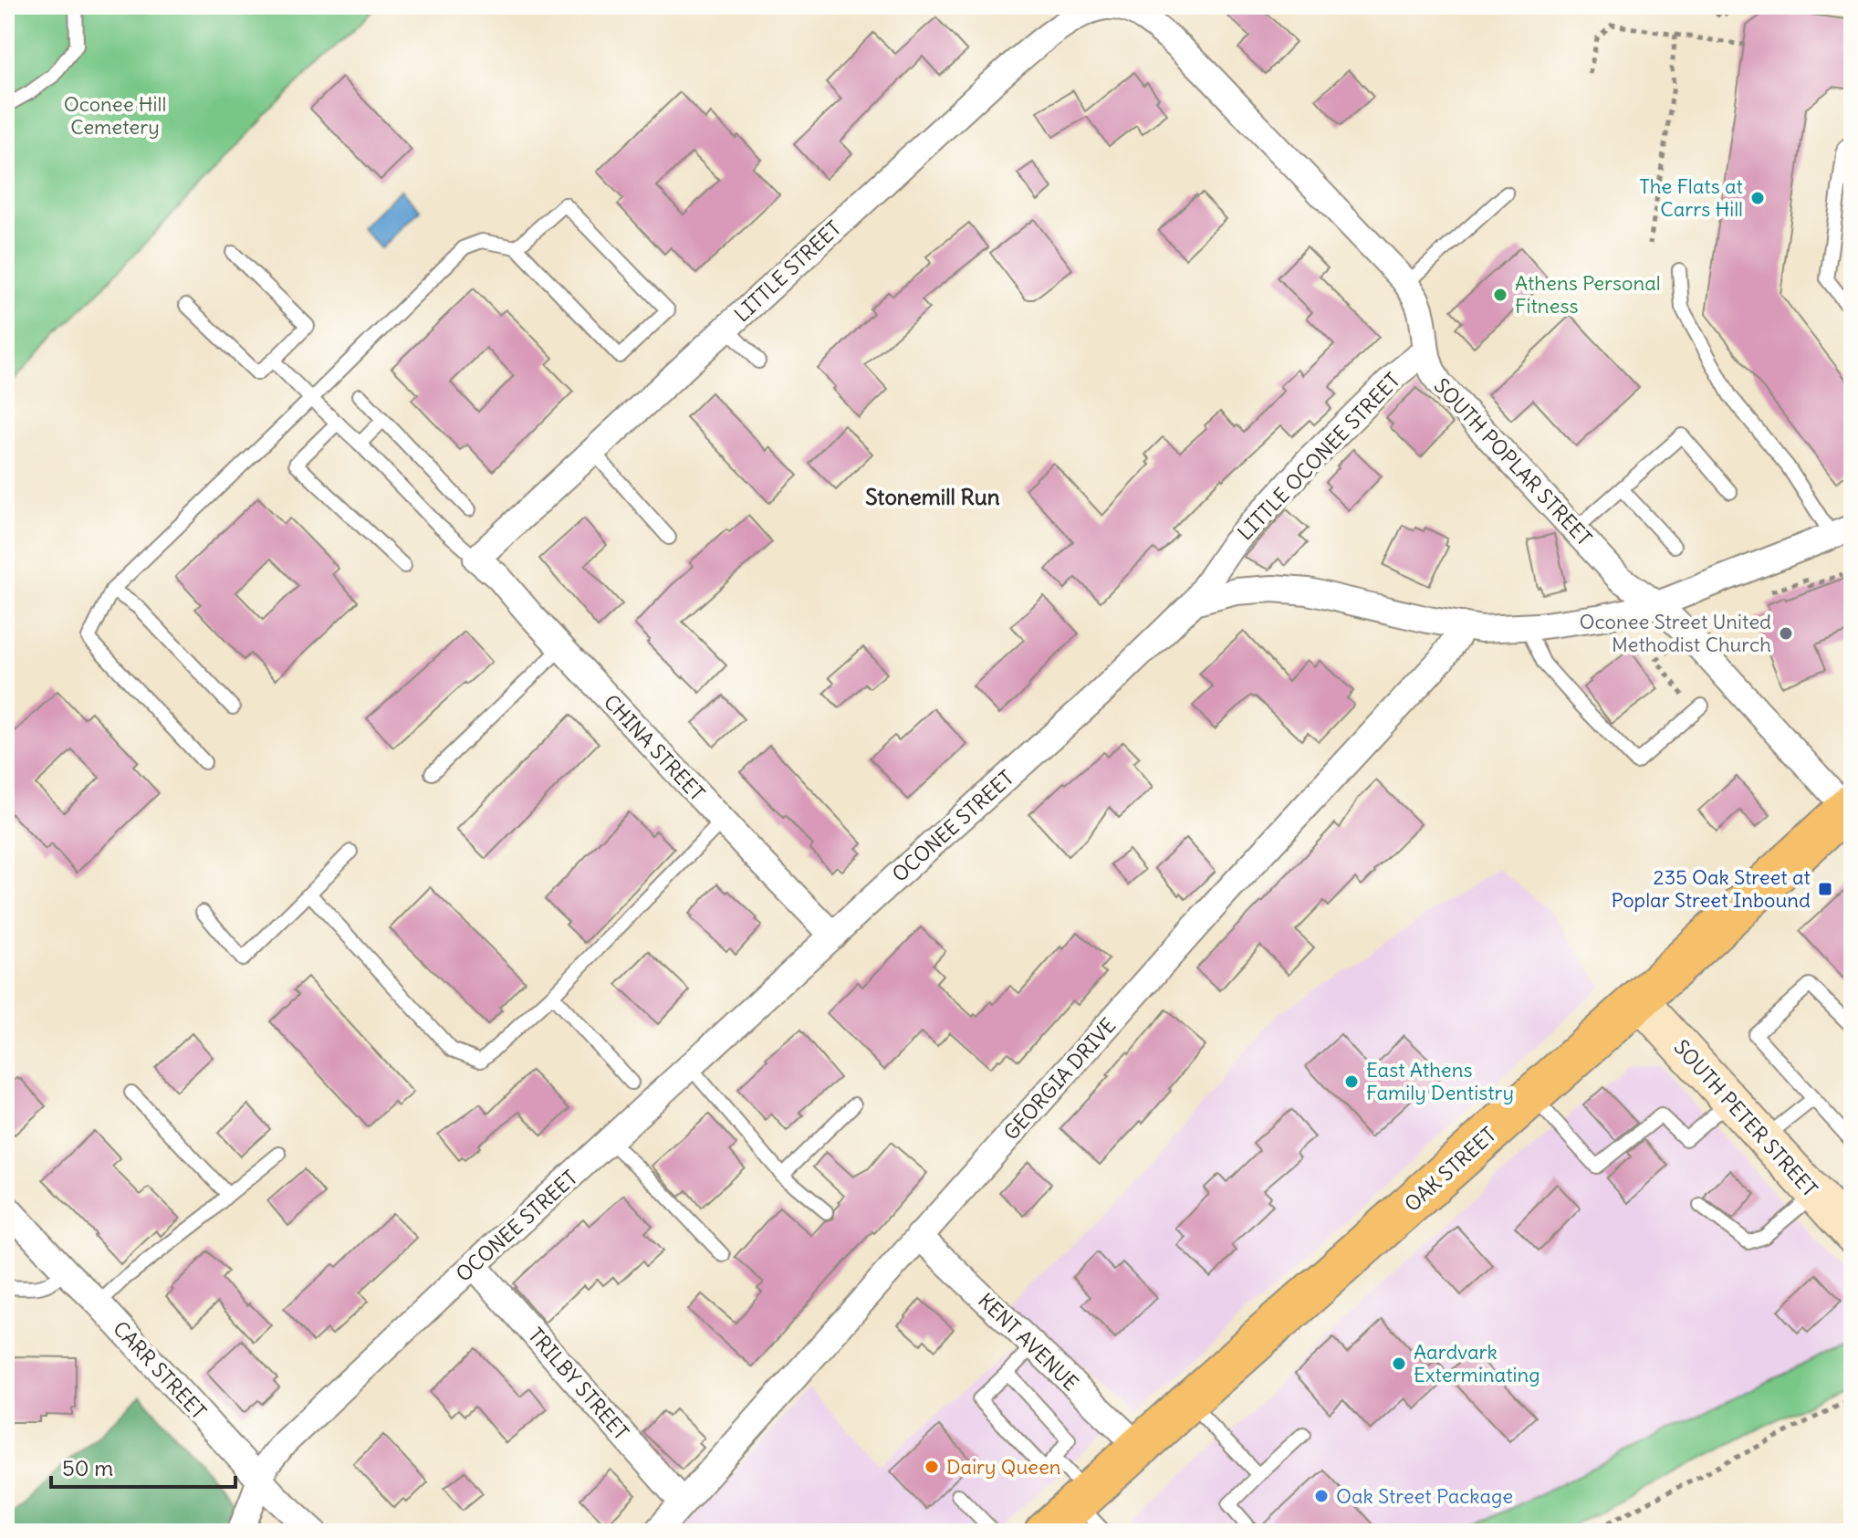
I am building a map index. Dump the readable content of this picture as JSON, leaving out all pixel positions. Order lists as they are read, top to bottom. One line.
{"streets":{"main road":["OAK STREET"],"street":["LITTLE STREET","LITTLE OCONEE STREET","SOUTH POPLAR STREET","CHINA STREET","OCONEE STREET","GEORGIA DRIVE","SOUTH PETER STREET","KENT AVENUE","CARR STREET","TRILBY STREET"]},"crossings":[["LITTLE STREET","SOUTH POPLAR STREET"],["LITTLE STREET","CHINA STREET"],["LITTLE OCONEE STREET","SOUTH POPLAR STREET"],["LITTLE OCONEE STREET","OCONEE STREET"],["SOUTH POPLAR STREET","OCONEE STREET"],["SOUTH POPLAR STREET","OAK STREET"],["CHINA STREET","OCONEE STREET"],["OCONEE STREET","GEORGIA DRIVE"],["OCONEE STREET","CARR STREET"],["OCONEE STREET","TRILBY STREET"],["GEORGIA DRIVE","KENT AVENUE"],["GEORGIA DRIVE","TRILBY STREET"],["SOUTH PETER STREET","OAK STREET"],["OAK STREET","KENT AVENUE"]],"districts":["Stonemill Run"],"parks":["Oconee Hill Cemetery"],"places":{"other":["The Flats at Carrs Hill","Athens Personal Fitness","Oconee Street United Methodist Church","East Athens Family Dentistry","Aardvark Exterminating","Dairy Queen","Oak Street Package"],"transit":["235 Oak Street at Poplar Street Inbound"]},"scale_bar":"50 m"}
